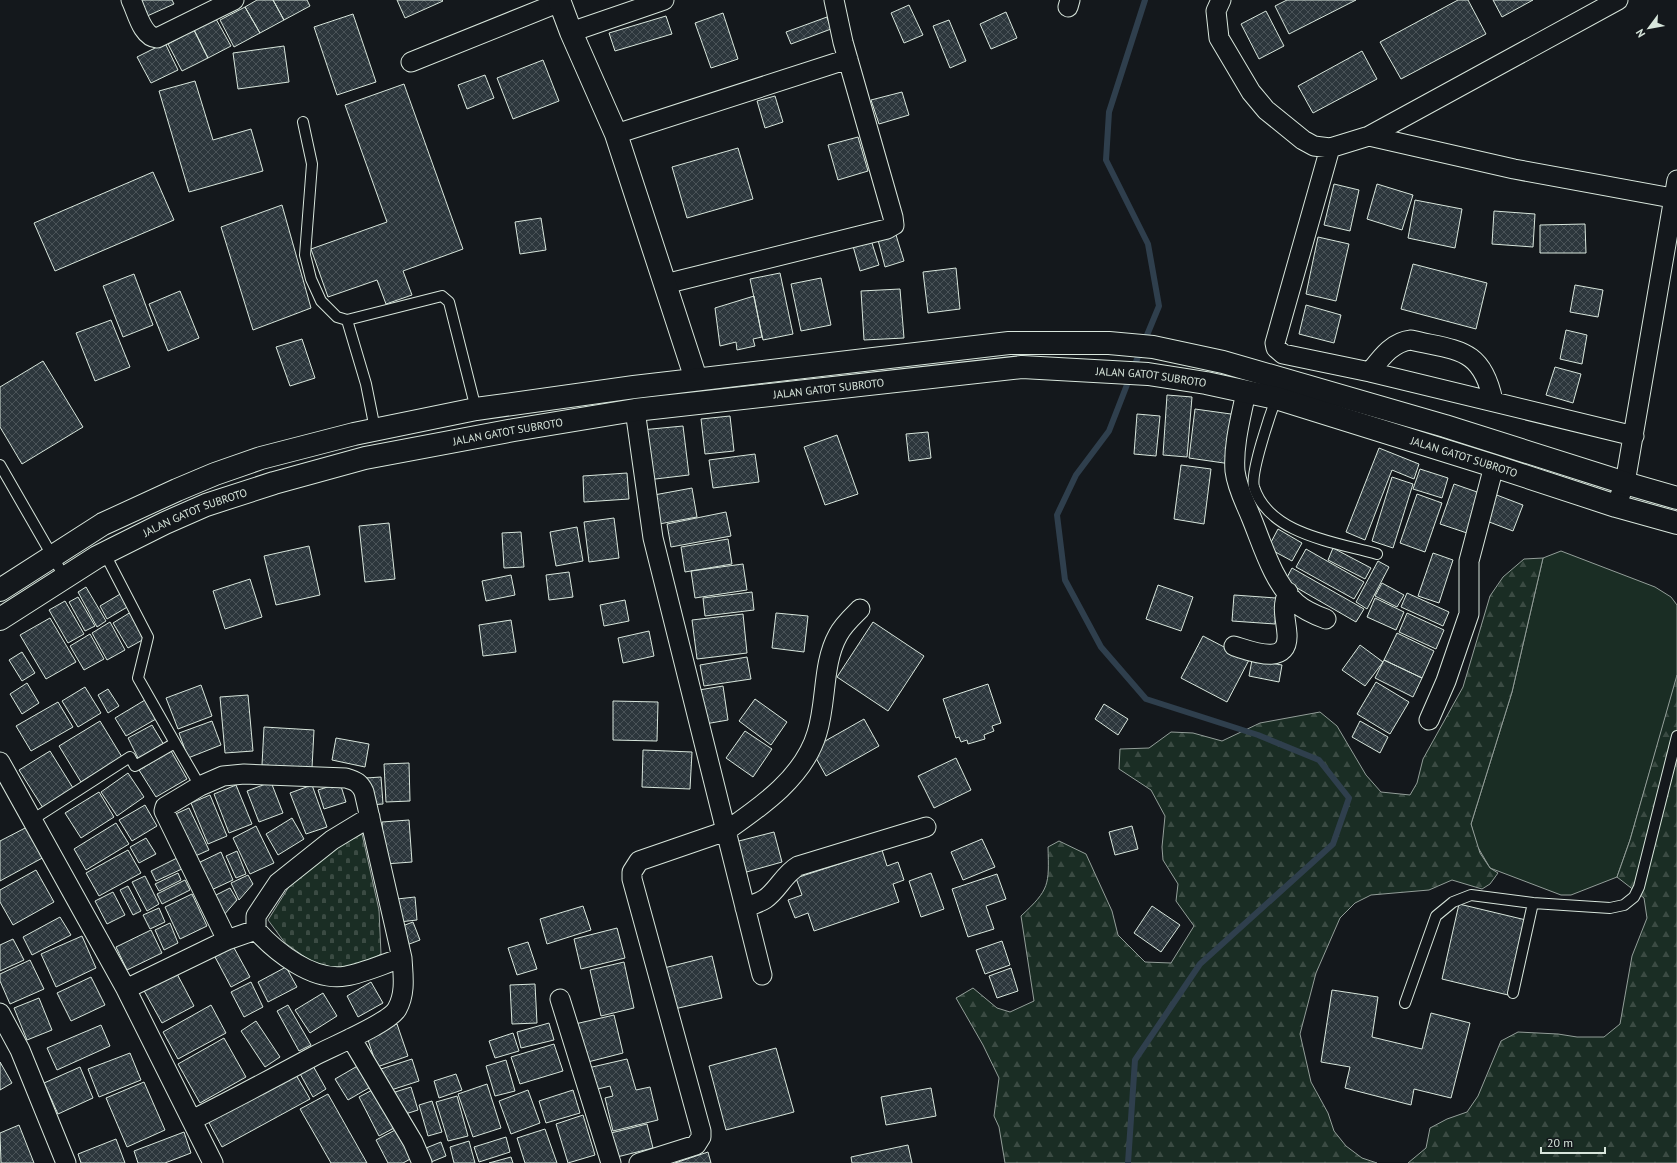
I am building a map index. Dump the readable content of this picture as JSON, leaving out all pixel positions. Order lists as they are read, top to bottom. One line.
{"streets":{"main road":["JALAN GATOT SUBROTO"]},"scale_bar":"20 m","north":"bottom left"}
